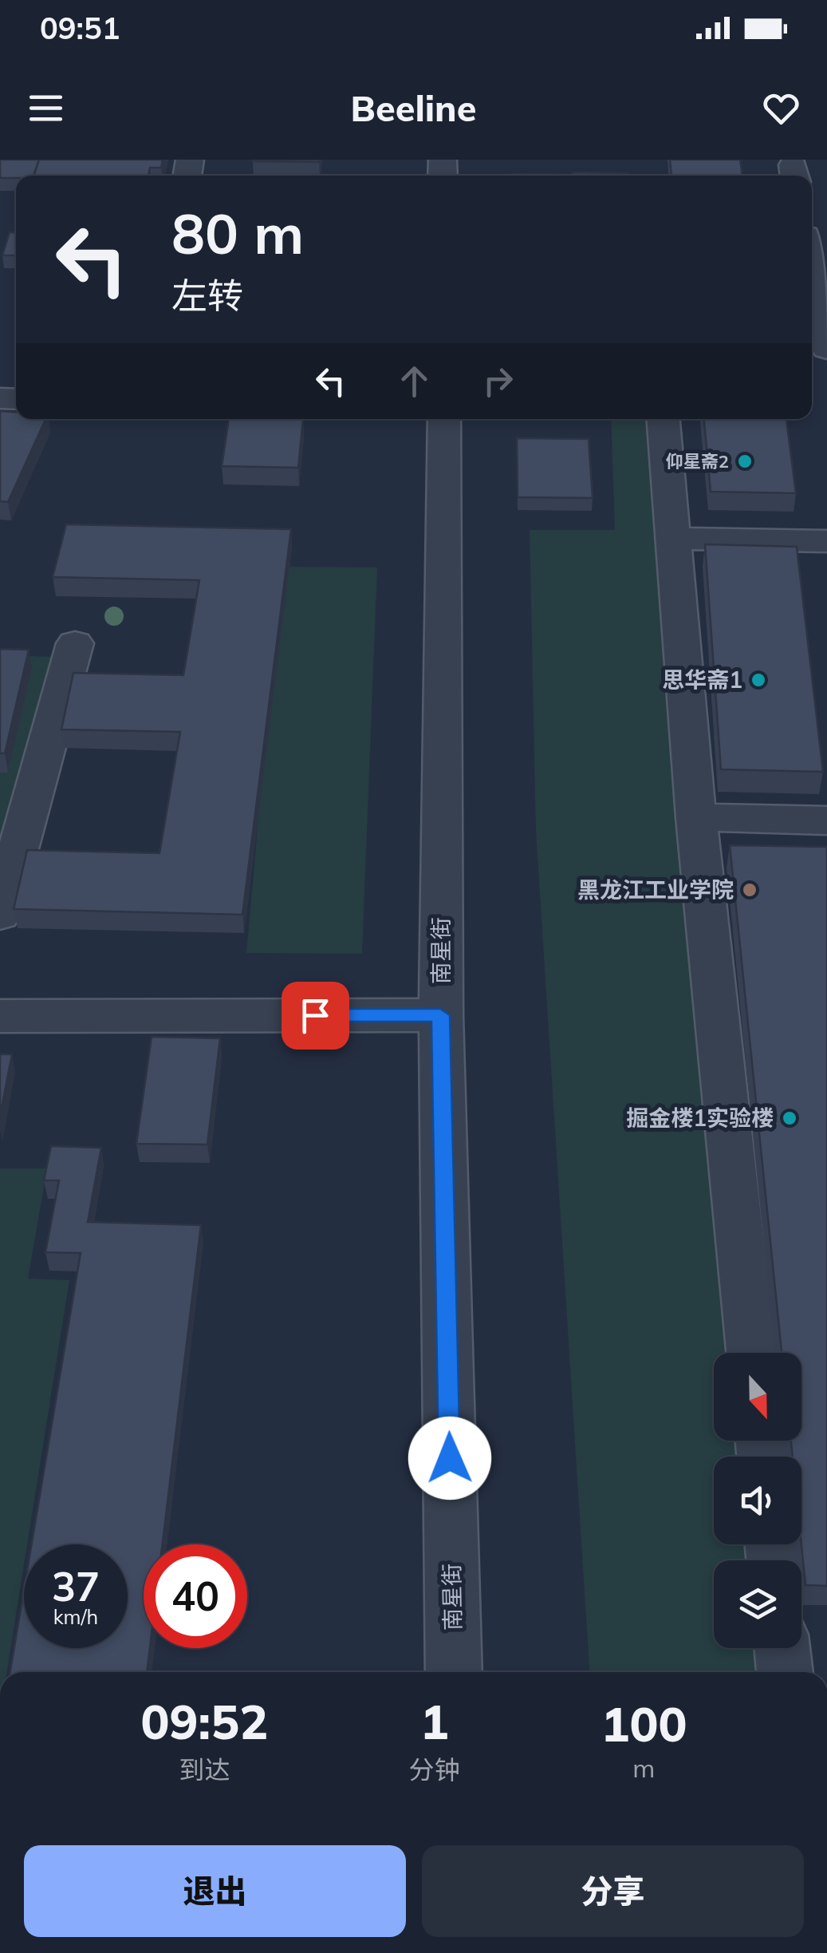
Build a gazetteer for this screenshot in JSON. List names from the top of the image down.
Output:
{
  "streets": {
    "street": ["南星街"]
  },
  "places": [
    "仰星斋2",
    "思华斋1",
    "黑龙江工业学院",
    "掘金楼1实验楼"
  ],
  "north": "bottom",
  "page": {
    "status": "09:51",
    "header": "Beeline",
    "turn": ["80 m", "左转"],
    "speed": "37 km/h",
    "limit": "40",
    "eta": [
      "09:52",
      "到达",
      "1",
      "分钟",
      "100",
      "m"
    ],
    "buttons": ["退出", "分享"]
  }
}
